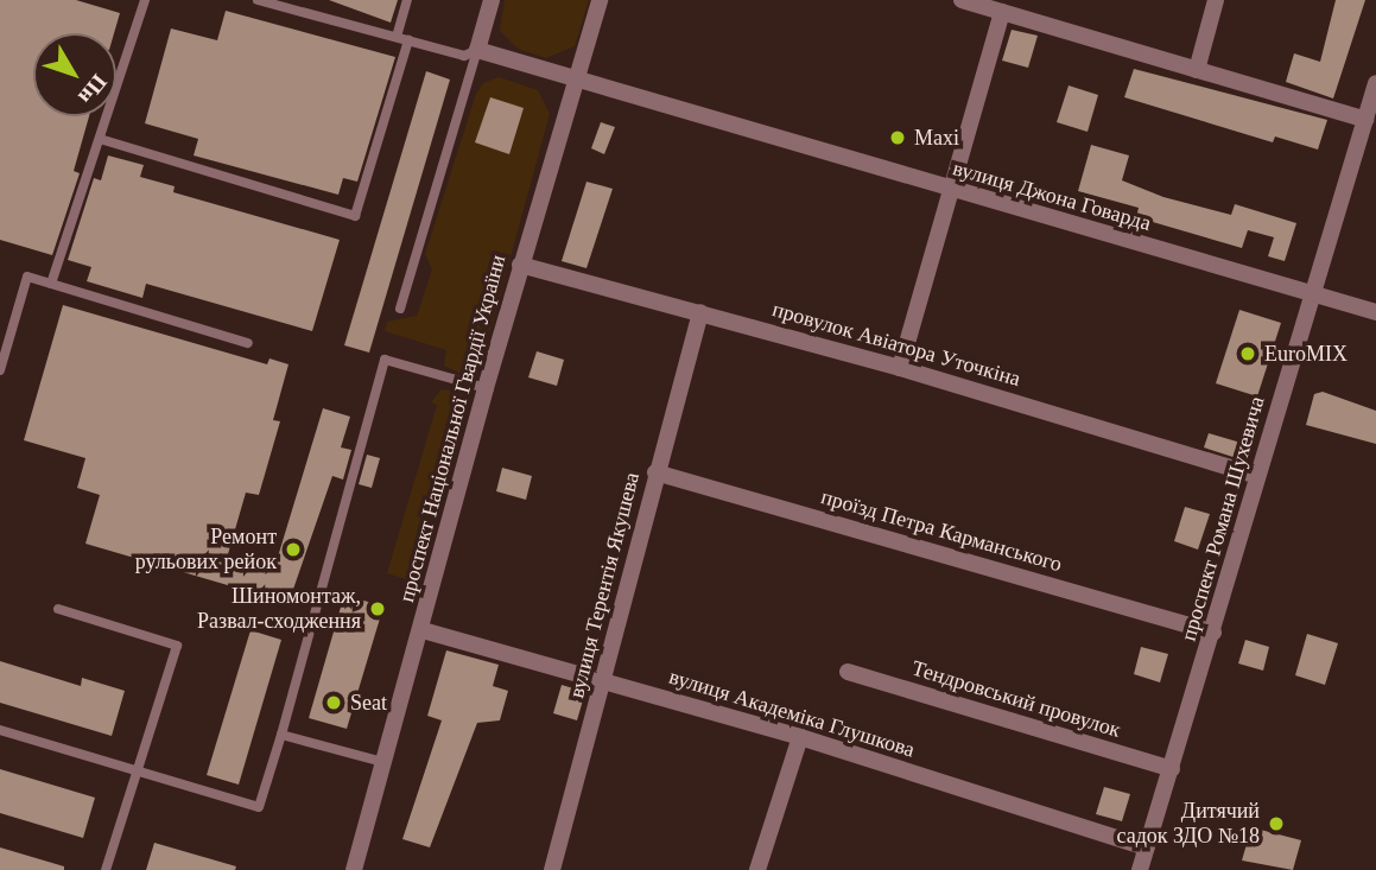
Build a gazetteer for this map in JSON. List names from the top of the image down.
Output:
{
  "streets": {
    "street": [
      "вулиця Джона Говарда",
      "провулок Авіатора Уточкіна",
      "проспект Національної Гвардії України",
      "проспект Романа Шухевича",
      "проїзд Петра Карманського",
      "вулиця Терентія Якушева",
      "Тендровський провулок",
      "вулиця Академіка Глушкова"
    ]
  },
  "crossings": [
    ["вулиця Джона Говарда", "проспект Національної Гвардії України"],
    ["вулиця Джона Говарда", "проспект Романа Шухевича"],
    ["провулок Авіатора Уточкіна", "проспект Національної Гвардії України"],
    ["провулок Авіатора Уточкіна", "проспект Романа Шухевича"],
    ["провулок Авіатора Уточкіна", "вулиця Терентія Якушева"],
    ["проспект Національної Гвардії України", "вулиця Академіка Глушкова"],
    ["проспект Романа Шухевича", "проїзд Петра Карманського"],
    ["проспект Романа Шухевича", "Тендровський провулок"],
    ["проспект Романа Шухевича", "вулиця Академіка Глушкова"],
    ["проїзд Петра Карманського", "вулиця Терентія Якушева"],
    ["вулиця Терентія Якушева", "вулиця Академіка Глушкова"]
  ],
  "places": [
    "Maxi",
    "EuroMIX",
    "Ремонт рульових рейок",
    "Шиномонтаж, Развал-сходження",
    "Seat",
    "Дитячий садок ЗДО №18"
  ],
  "north": "bottom right"
}
